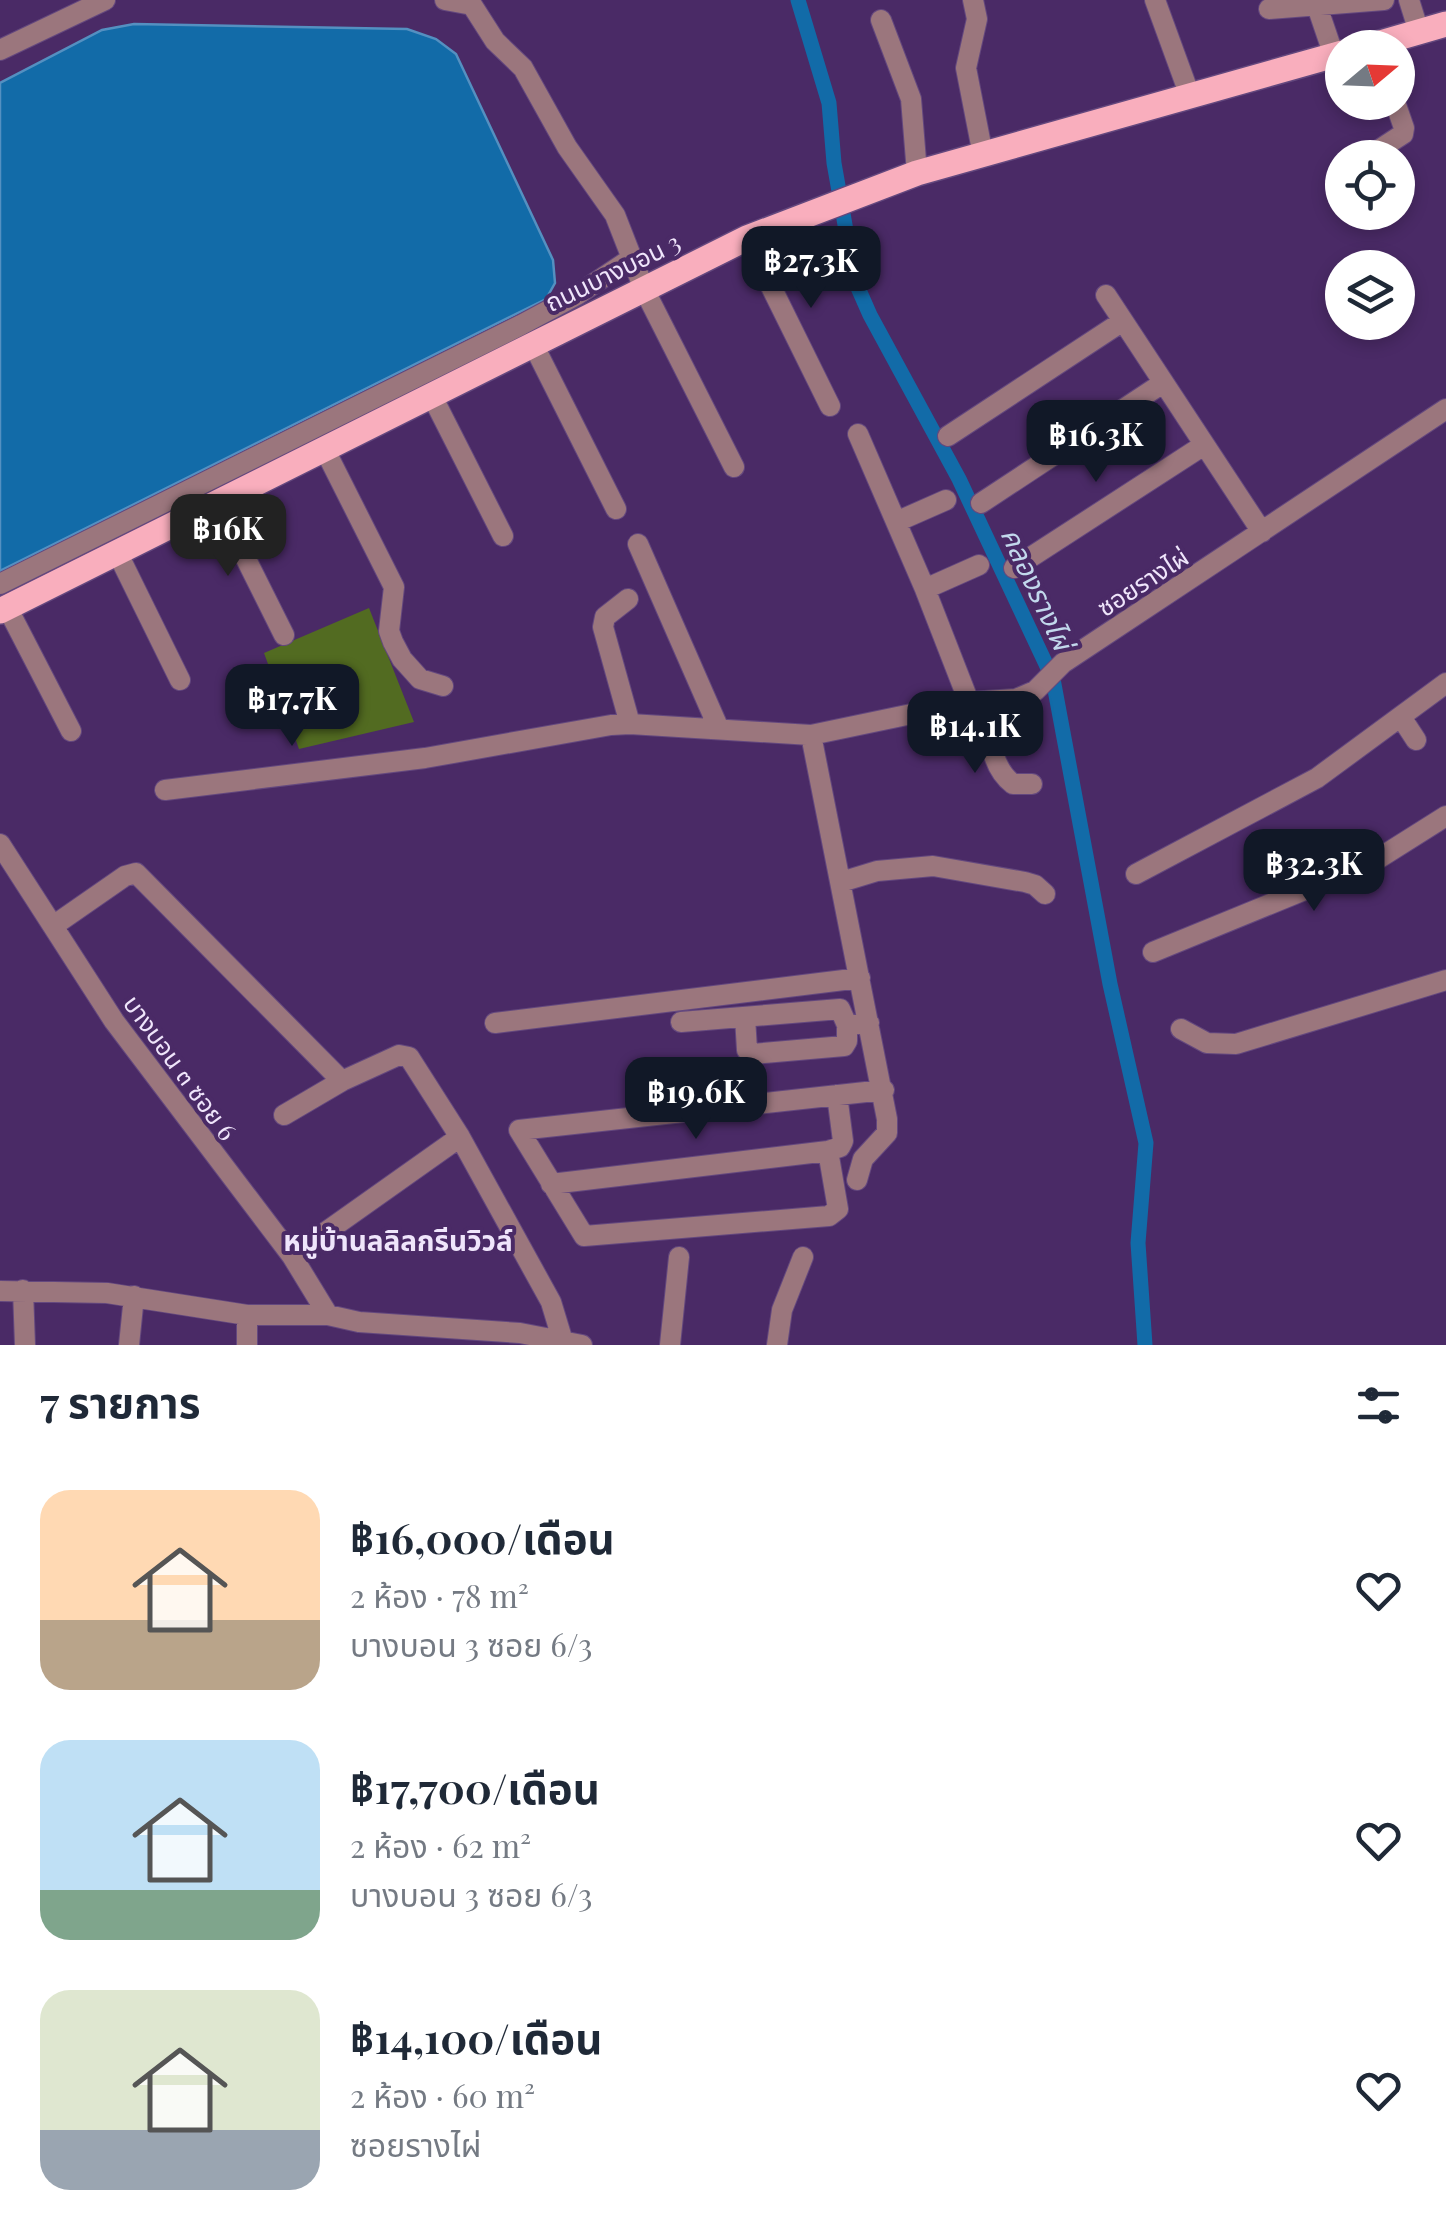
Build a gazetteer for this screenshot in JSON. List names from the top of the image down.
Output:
{
  "streets": {
    "main road": ["ถนนบางบอน 3"],
    "street": ["ซอยรางไผ่", "บางบอน ๓ ซอย 6"]
  },
  "districts": ["หมู่บ้านลลิลกรีนวิวล์"],
  "water": ["คลองรางไผ่"],
  "north": "right",
  "page": {
    "price": [
      "฿27.3K",
      "฿16.3K",
      "฿16K",
      "฿17.7K",
      "฿14.1K",
      "฿32.3K",
      "฿19.6K"
    ],
    "heading": "7 รายการ",
    "list": [
      {
        "name": "฿16,000/เดือน",
        "note": "2 ห้อง · 78 m² · บางบอน 3 ซอย 6/3"
      },
      {
        "name": "฿17,700/เดือน",
        "note": "2 ห้อง · 62 m² · บางบอน 3 ซอย 6/3"
      },
      {
        "name": "฿14,100/เดือน",
        "note": "2 ห้อง · 60 m² · ซอยรางไผ่"
      }
    ]
  }
}
